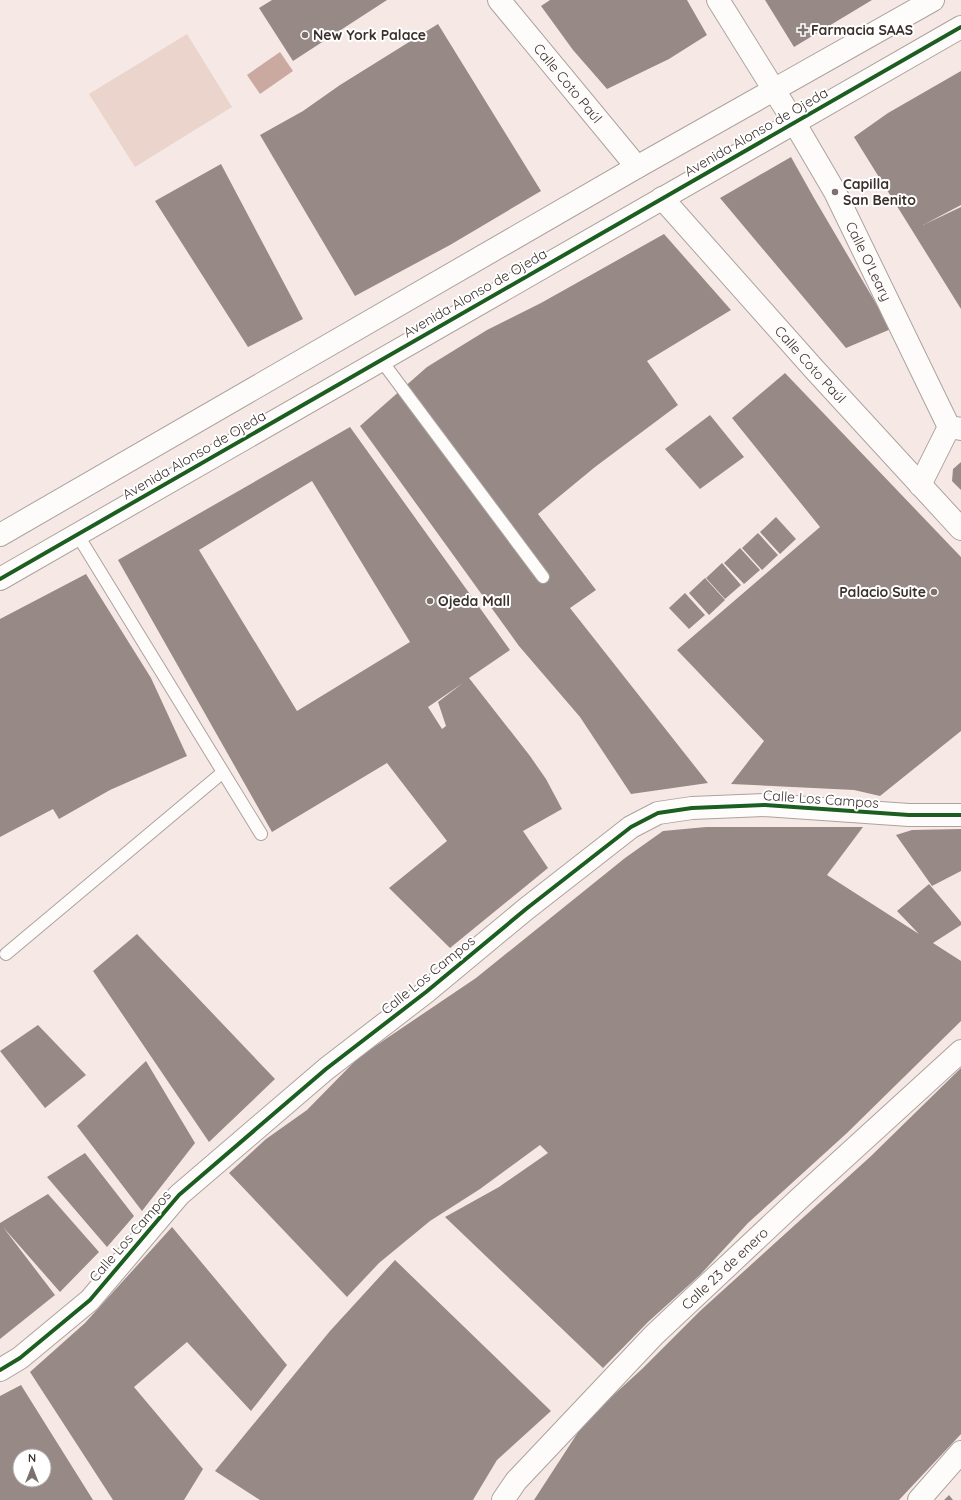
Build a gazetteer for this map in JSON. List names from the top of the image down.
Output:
{
  "streets": {
    "street": [
      "Calle Coto Paúl",
      "Avenida Alonso de Ojeda",
      "Calle O'Leary",
      "Calle Los Campos",
      "Calle 23 de enero"
    ]
  },
  "crossings": [
    ["Calle Coto Paúl", "Avenida Alonso de Ojeda"],
    ["Avenida Alonso de Ojeda", "Calle O'Leary"]
  ],
  "places": {
    "health": ["Farmacia SAAS"],
    "other": [
      "New York Palace",
      "Capilla San Benito",
      "Palacio Suite",
      "Ojeda Mall"
    ]
  },
  "north": "top"
}
